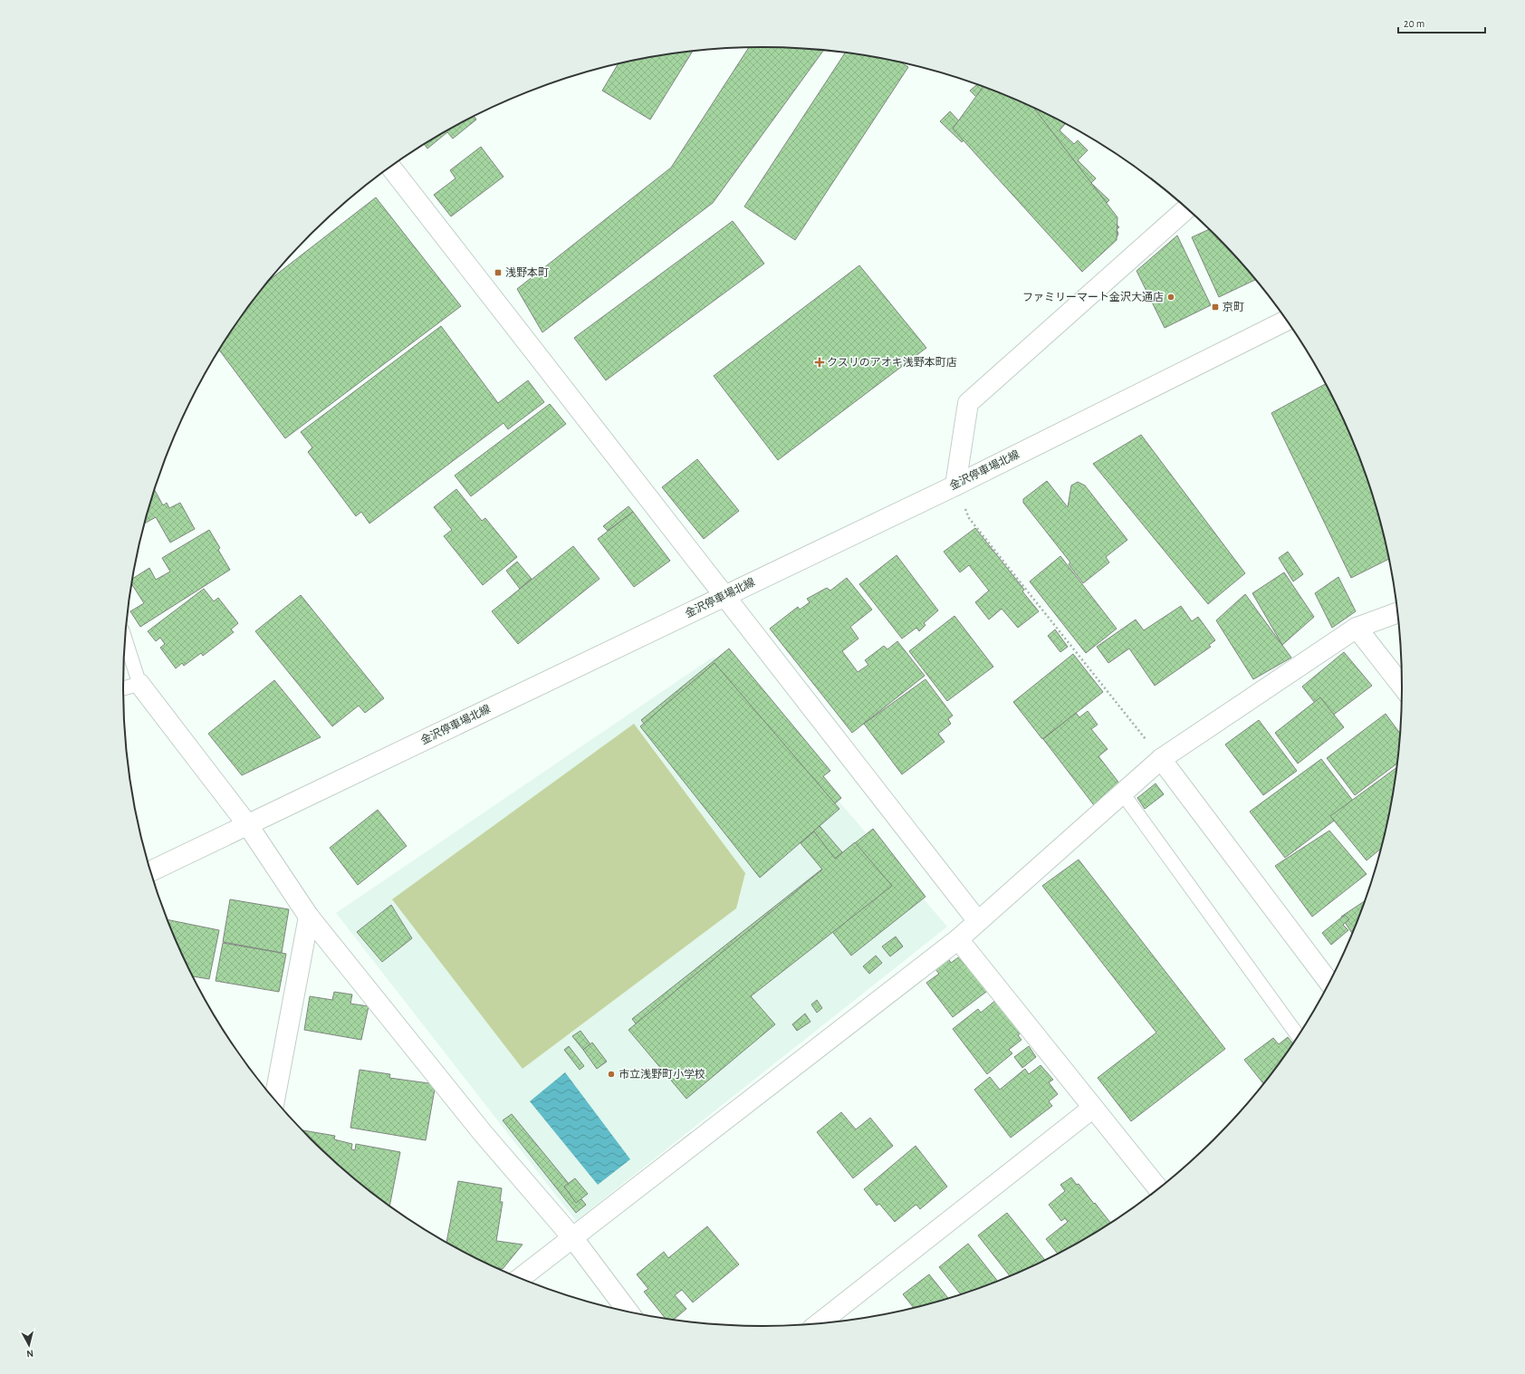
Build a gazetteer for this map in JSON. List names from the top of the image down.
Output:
{
  "streets": {
    "street": ["金沢停車場北線"]
  },
  "places": {
    "transit": ["浅野本町", "京町"],
    "other": ["ファミリーマート金沢大通店", "市立浅野町小学校"],
    "health": ["クスリのアオキ浅野本町店"]
  },
  "scale_bar": "20 m",
  "north": "bottom"
}
